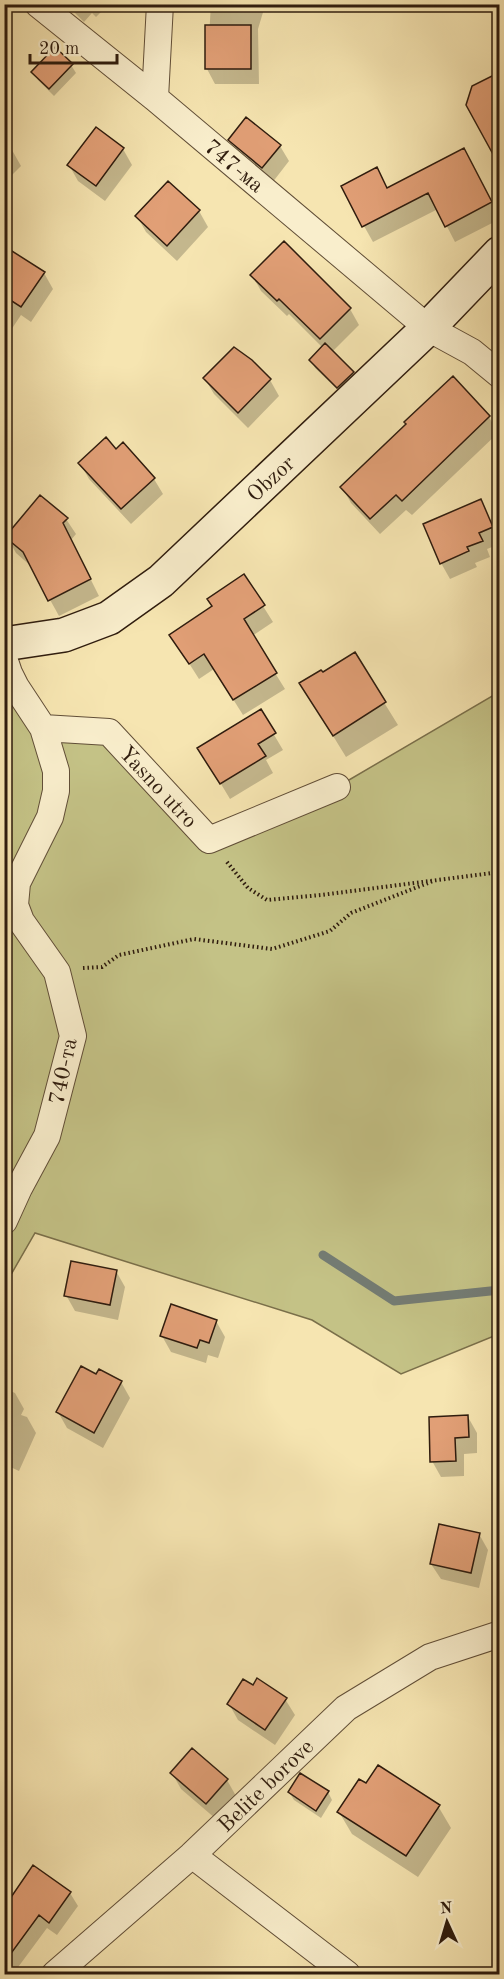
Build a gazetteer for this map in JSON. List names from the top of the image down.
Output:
{
  "streets": {
    "street": [
      "747-ма",
      "Obzor",
      "Yasno utro",
      "740-та",
      "Belite borove"
    ]
  },
  "crossings": [
    ["747-ма", "Obzor"],
    ["Yasno utro", "740-та"]
  ],
  "scale_bar": "20 m",
  "north": "top"
}
